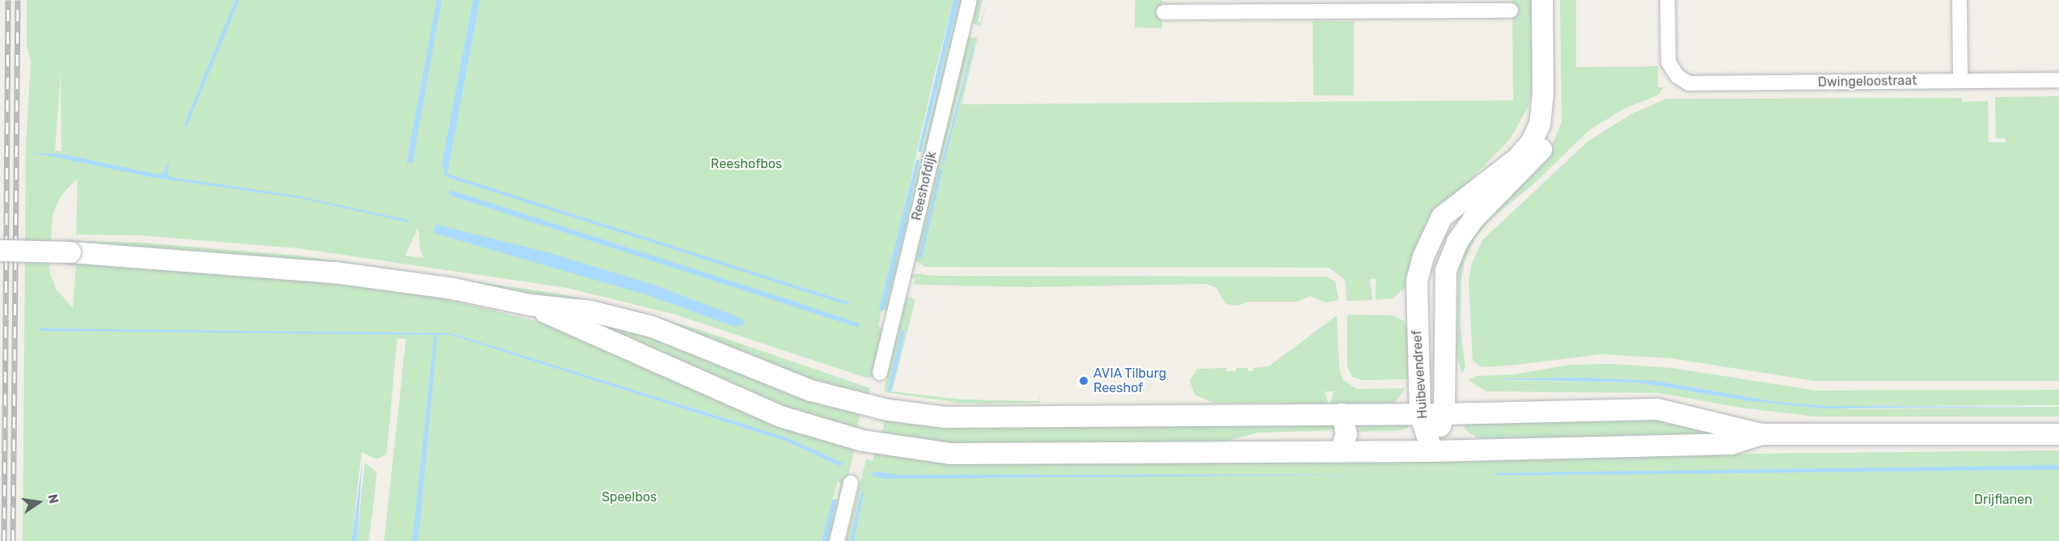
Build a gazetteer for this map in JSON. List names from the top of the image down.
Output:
{
  "streets": {
    "main road": ["Huibevendreef"],
    "street": ["Dwingeloostraat", "Reeshofdijk"]
  },
  "parks": ["Reeshofbos", "Speelbos", "Drijflanen"],
  "places": ["AVIA Tilburg Reeshof"],
  "north": "right"
}
